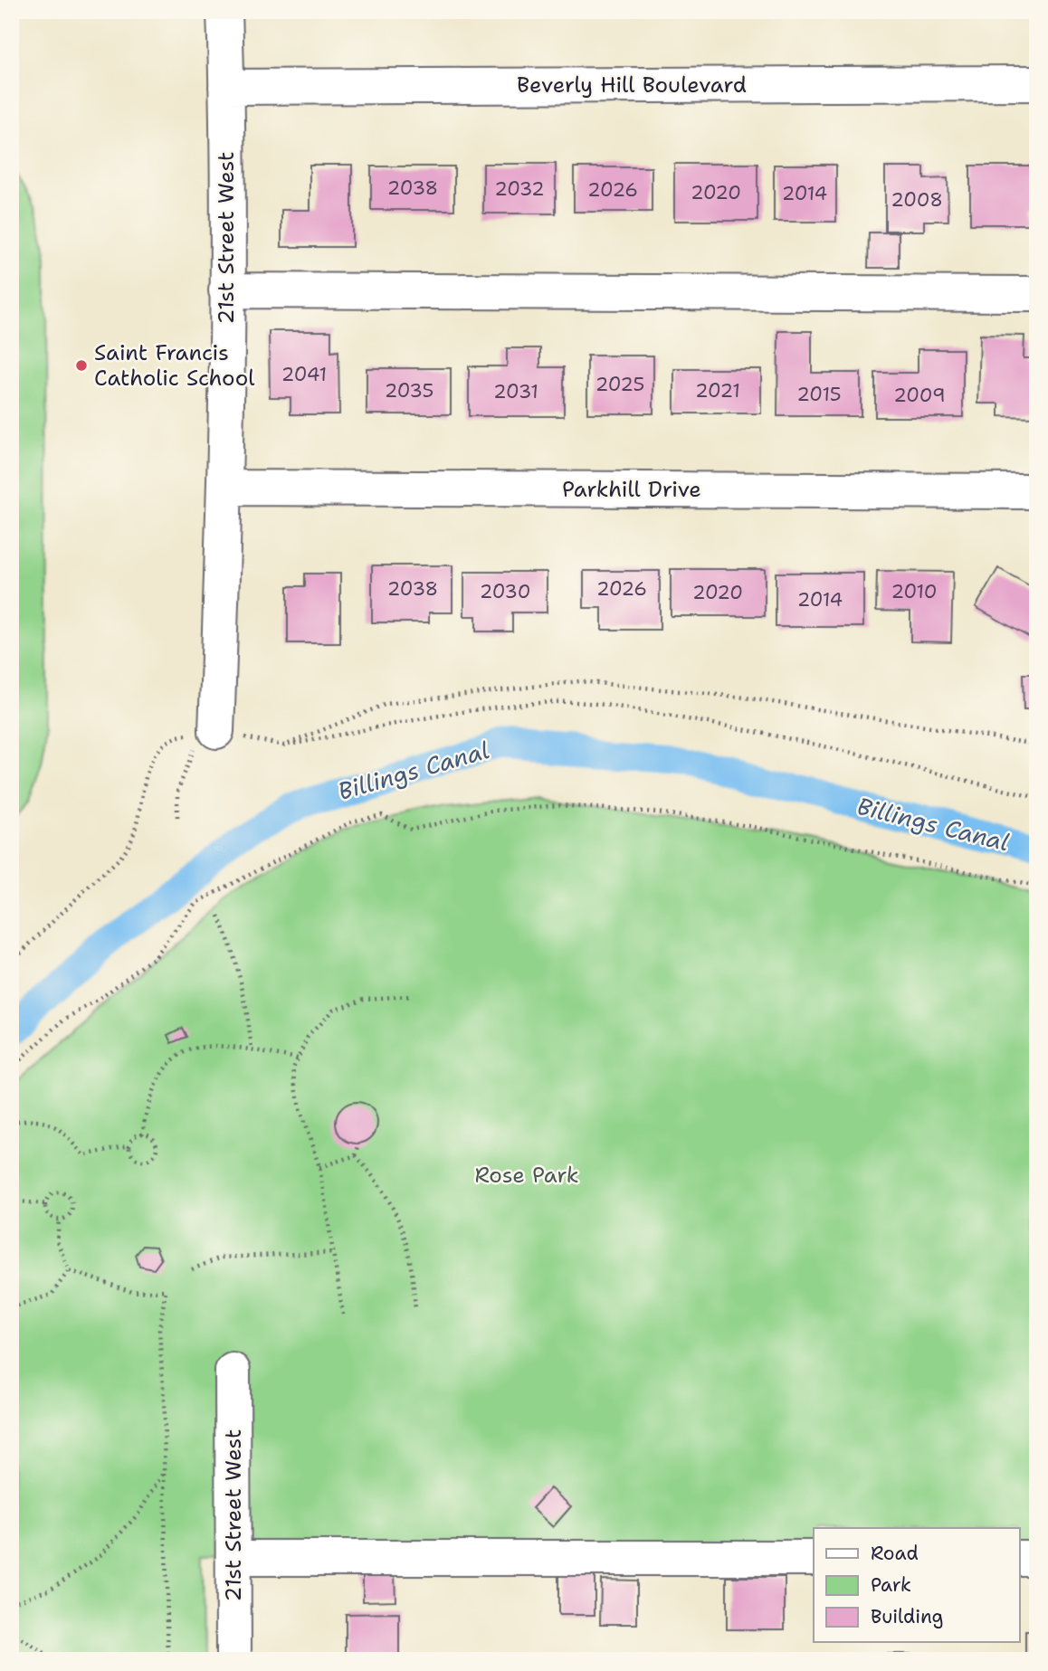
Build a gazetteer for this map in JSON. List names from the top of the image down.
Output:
{
  "streets": {
    "street": ["Beverly Hill Boulevard", "21st Street West", "Parkhill Drive"]
  },
  "crossings": [
    ["Beverly Hill Boulevard", "21st Street West"],
    ["21st Street West", "Parkhill Drive"]
  ],
  "water": ["Billings Canal"],
  "parks": ["Rose Park"],
  "places": ["Saint Francis Catholic School"],
  "house_numbers": [
    "2038",
    "2032",
    "2026",
    "2020",
    "2014",
    "2008",
    "2041",
    "2025",
    "2035",
    "2021",
    "2031",
    "2015",
    "2009",
    "2038",
    "2026",
    "2030",
    "2010",
    "2020",
    "2014"
  ],
  "legend": ["Road", "Park", "Building"]
}
